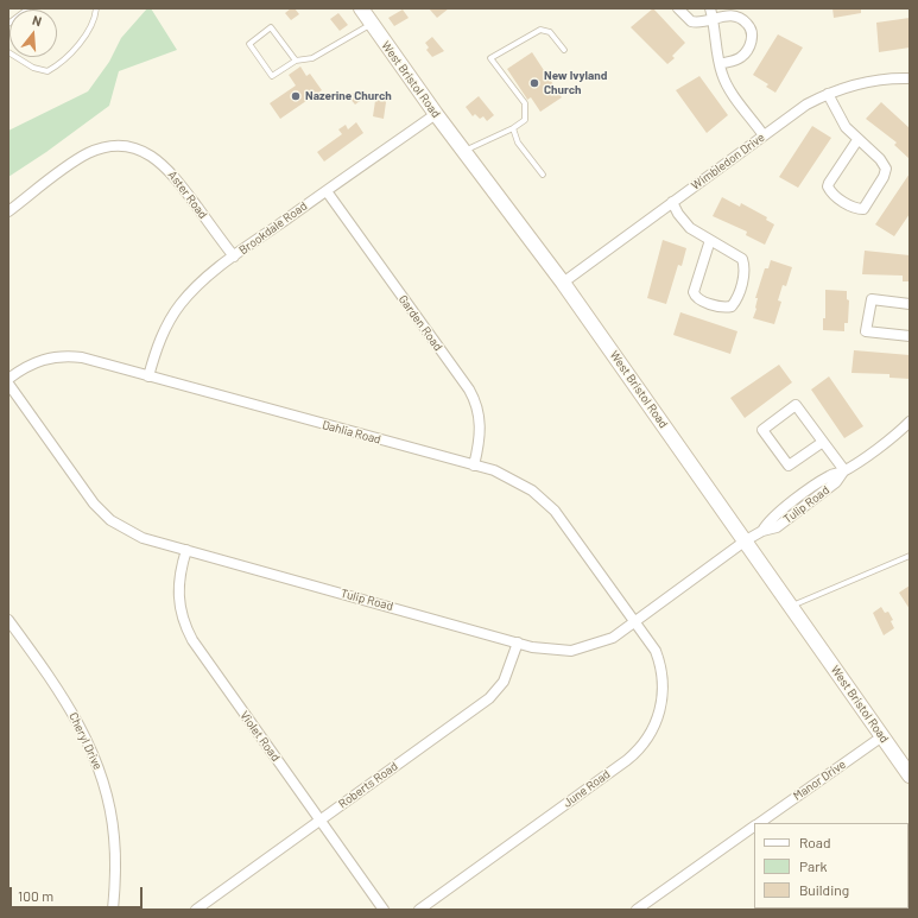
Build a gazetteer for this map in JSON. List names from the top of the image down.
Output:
{
  "streets": {
    "main road": ["West Bristol Road"],
    "street": [
      "Wimbledon Drive",
      "Aster Road",
      "Brookdale Road",
      "Garden Road",
      "Dahlia Road",
      "Tulip Road",
      "Violet Road",
      "Cheryl Drive",
      "Manor Drive",
      "Roberts Road",
      "June Road"
    ]
  },
  "crossings": [
    ["West Bristol Road", "Wimbledon Drive"],
    ["West Bristol Road", "Brookdale Road"],
    ["West Bristol Road", "Tulip Road"],
    ["West Bristol Road", "Manor Drive"],
    ["Aster Road", "Brookdale Road"],
    ["Brookdale Road", "Garden Road"],
    ["Brookdale Road", "Dahlia Road"],
    ["Garden Road", "Dahlia Road"],
    ["Dahlia Road", "Tulip Road"],
    ["Dahlia Road", "June Road"],
    ["Tulip Road", "Violet Road"],
    ["Tulip Road", "Roberts Road"],
    ["Tulip Road", "June Road"],
    ["Violet Road", "Roberts Road"]
  ],
  "places": ["New Ivyland Church", "Nazerine Church"],
  "legend": ["Road", "Park", "Building"],
  "scale_bar": "100 m",
  "north": "top"
}
